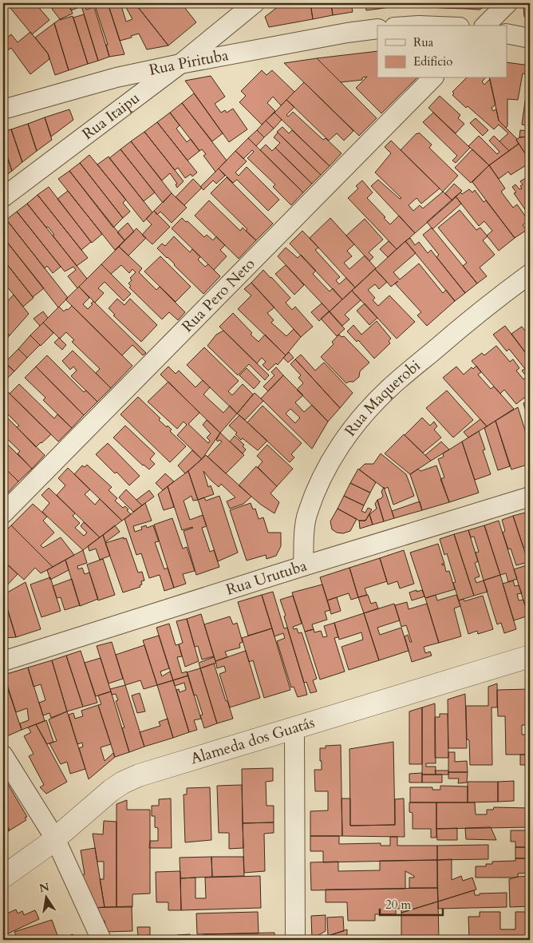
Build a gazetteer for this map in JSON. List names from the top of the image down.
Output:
{
  "streets": {
    "street": [
      "Rua Pirituba",
      "Rua Itaipu",
      "Rua Pero Neto",
      "Rua Maquerobi",
      "Rua Urutuba",
      "Alameda dos Guatás"
    ]
  },
  "crossings": [
    ["Rua Pirituba", "Rua Itaipu"],
    ["Rua Maquerobi", "Rua Urutuba"]
  ],
  "legend": ["Rua", "Edifício"],
  "scale_bar": "20 m",
  "north": "top"
}
